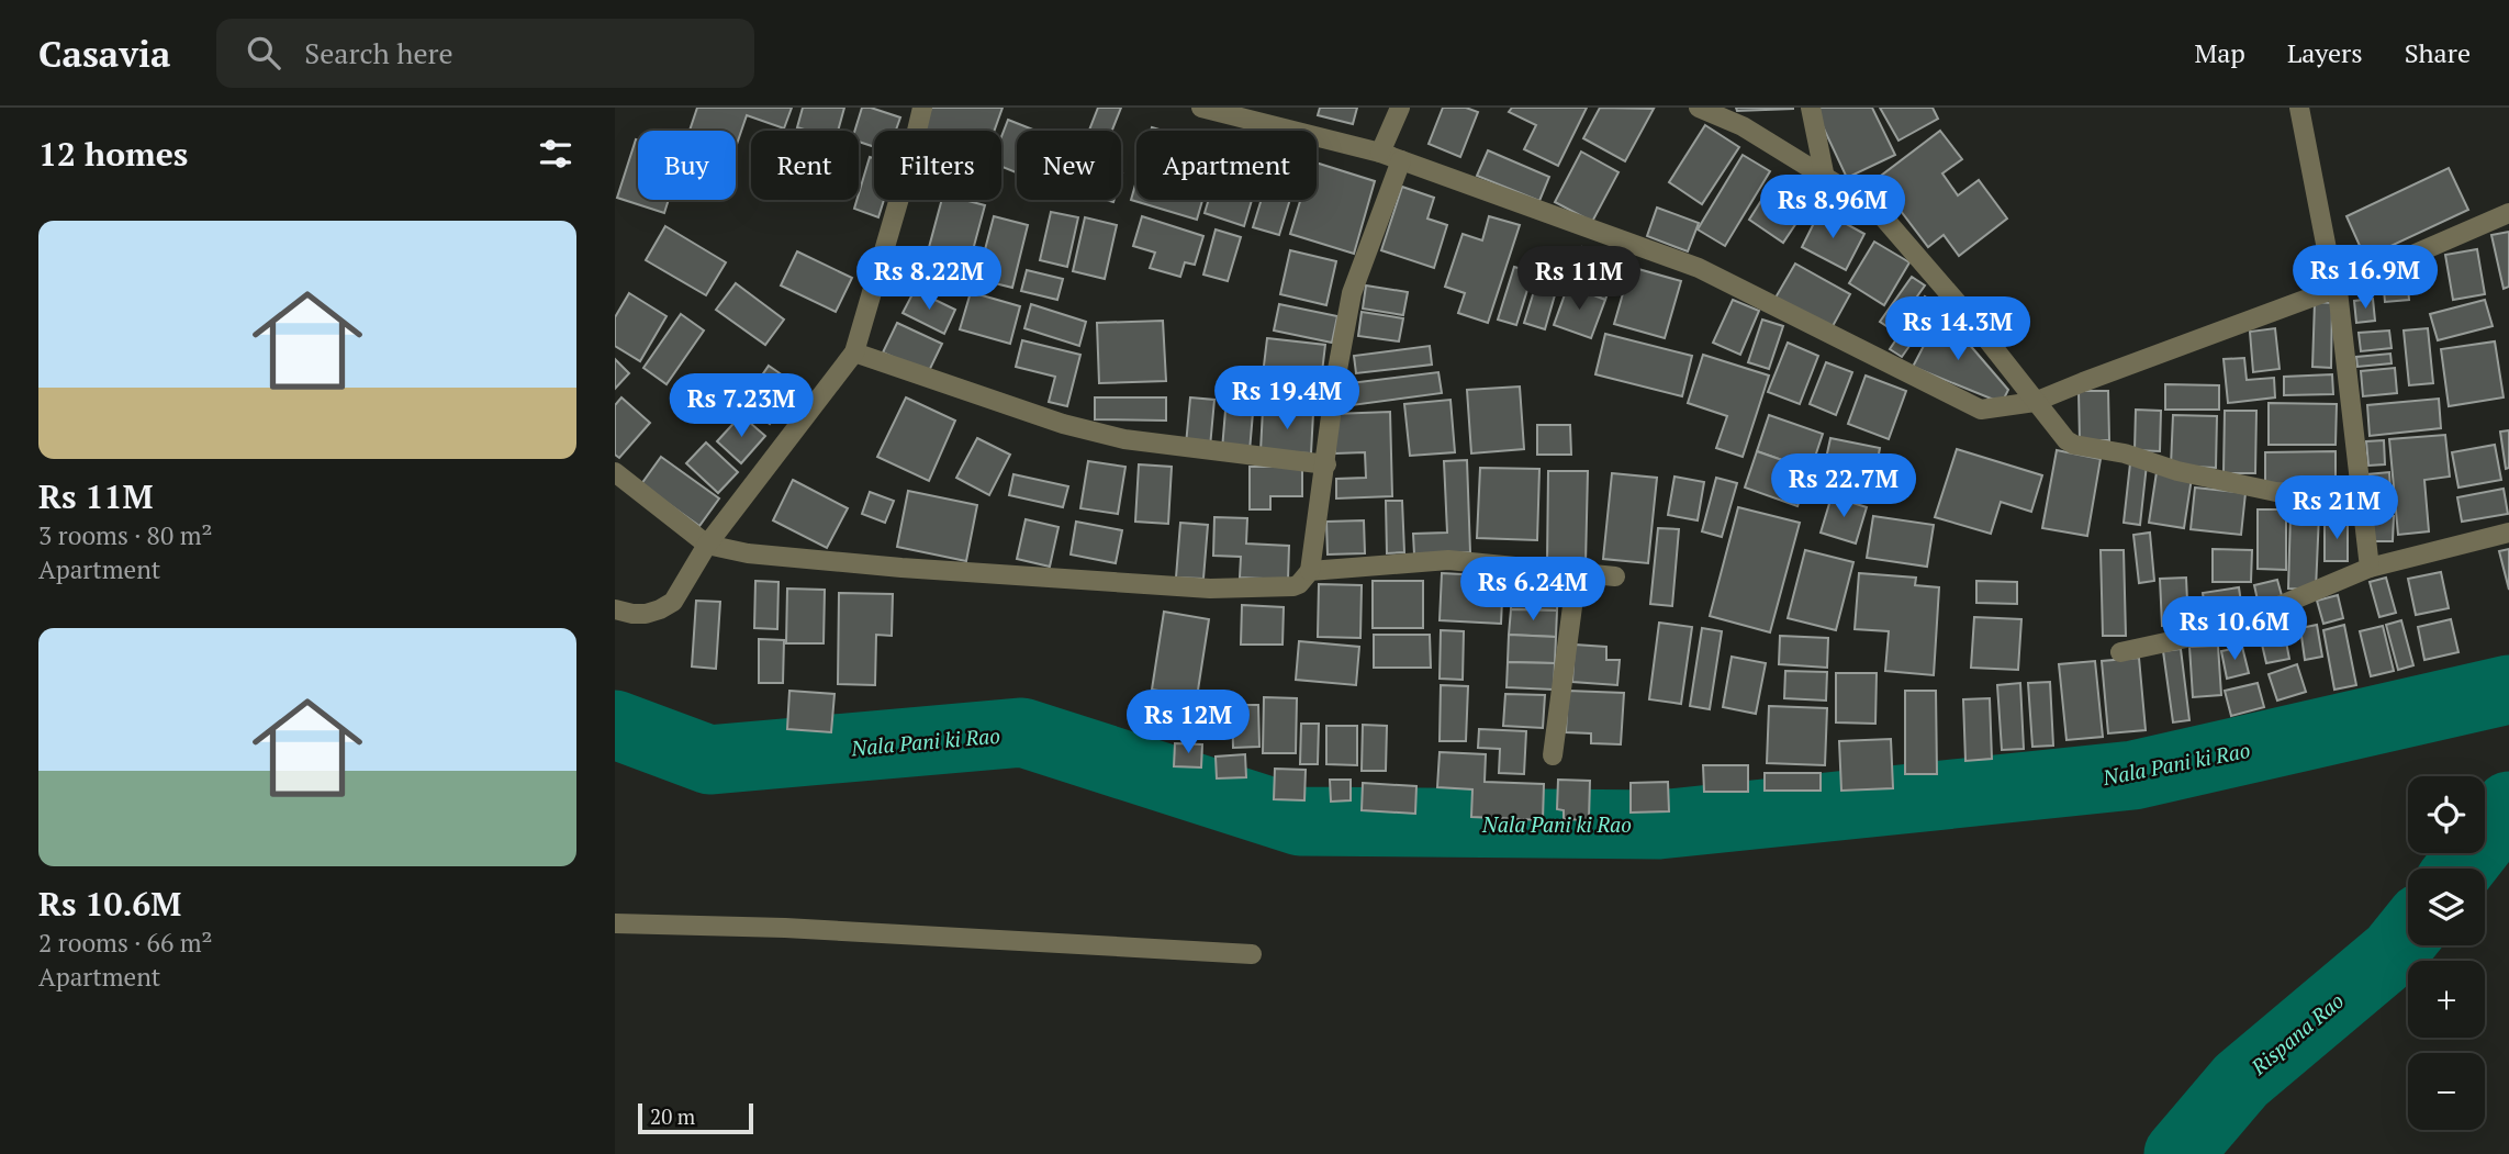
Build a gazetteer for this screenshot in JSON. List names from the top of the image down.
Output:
{
  "water": ["Nala Pani ki Rao", "Rispana Rao"],
  "scale_bar": "20 m",
  "page": {
    "header": "Casavia",
    "search": "Search here",
    "nav": ["Map", "Layers", "Share"],
    "heading": "12 homes",
    "chip": [
      "Buy",
      "Rent",
      "Filters",
      "New",
      "Apartment"
    ],
    "price": [
      "Rs 8.96M",
      "Rs 16.9M",
      "Rs 8.22M",
      "Rs 11M",
      "Rs 14.3M",
      "Rs 19.4M",
      "Rs 7.23M",
      "Rs 22.7M",
      "Rs 21M",
      "Rs 6.24M",
      "Rs 10.6M",
      "Rs 12M"
    ],
    "list": [
      {
        "name": "Rs 11M",
        "note": "3 rooms · 80 m² · Apartment"
      },
      {
        "name": "Rs 10.6M",
        "note": "2 rooms · 66 m² · Apartment"
      }
    ],
    "map_buttons": ["+", "−"],
    "scale": "20 m"
  }
}
